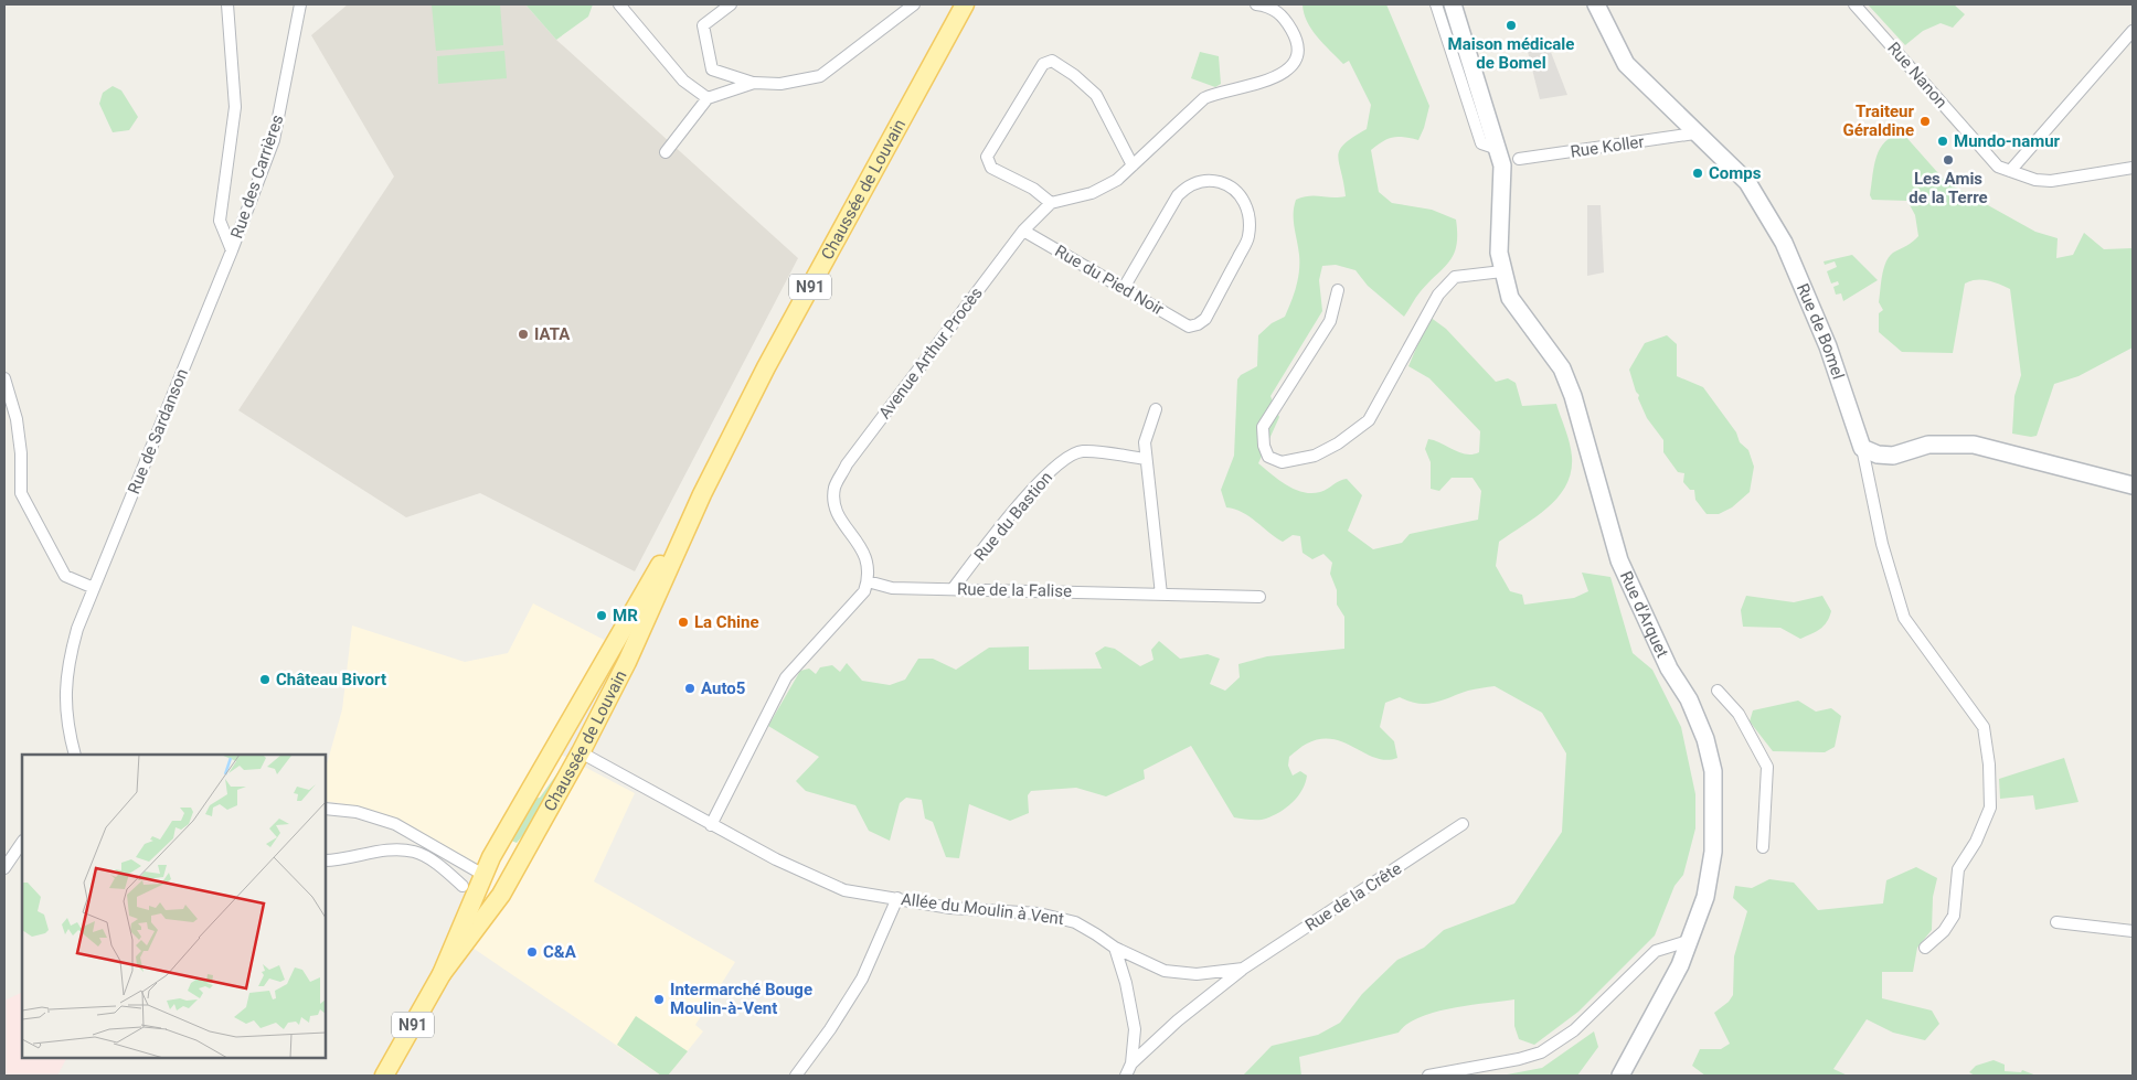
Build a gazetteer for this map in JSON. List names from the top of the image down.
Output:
{
  "streets": {
    "main road": ["Chaussée de Louvain", "N91"],
    "street": [
      "Rue Nanon",
      "Rue Koller",
      "Rue des Carrières",
      "Rue du Pied Noir",
      "Rue de Bomel",
      "Avenue Arthur Procès",
      "Rue de Sardanson",
      "Rue du Bastion",
      "Rue de la Falise",
      "Rue d'Arquet",
      "Rue de la Crête",
      "Allée du Moulin à Vent"
    ]
  },
  "crossings": [
    ["Rue Koller", "Rue de Bomel"],
    ["Rue des Carrières", "Rue de Sardanson"],
    ["Chaussée de Louvain", "Allée du Moulin à Vent"],
    ["Rue du Pied Noir", "Avenue Arthur Procès"],
    ["Avenue Arthur Procès", "Rue de la Falise"],
    ["Rue du Bastion", "Rue de la Falise"],
    ["Rue de la Crête", "Allée du Moulin à Vent"]
  ],
  "places": [
    "Maison médicale de Bomel",
    "Traiteur Géraldine",
    "Mundo-namur",
    "Les Amis de la Terre",
    "Comps",
    "IATA",
    "MR",
    "La Chine",
    "Château Bivort",
    "Auto5",
    "C&A",
    "Intermarché Bouge Moulin-à-Vent"
  ]
}
